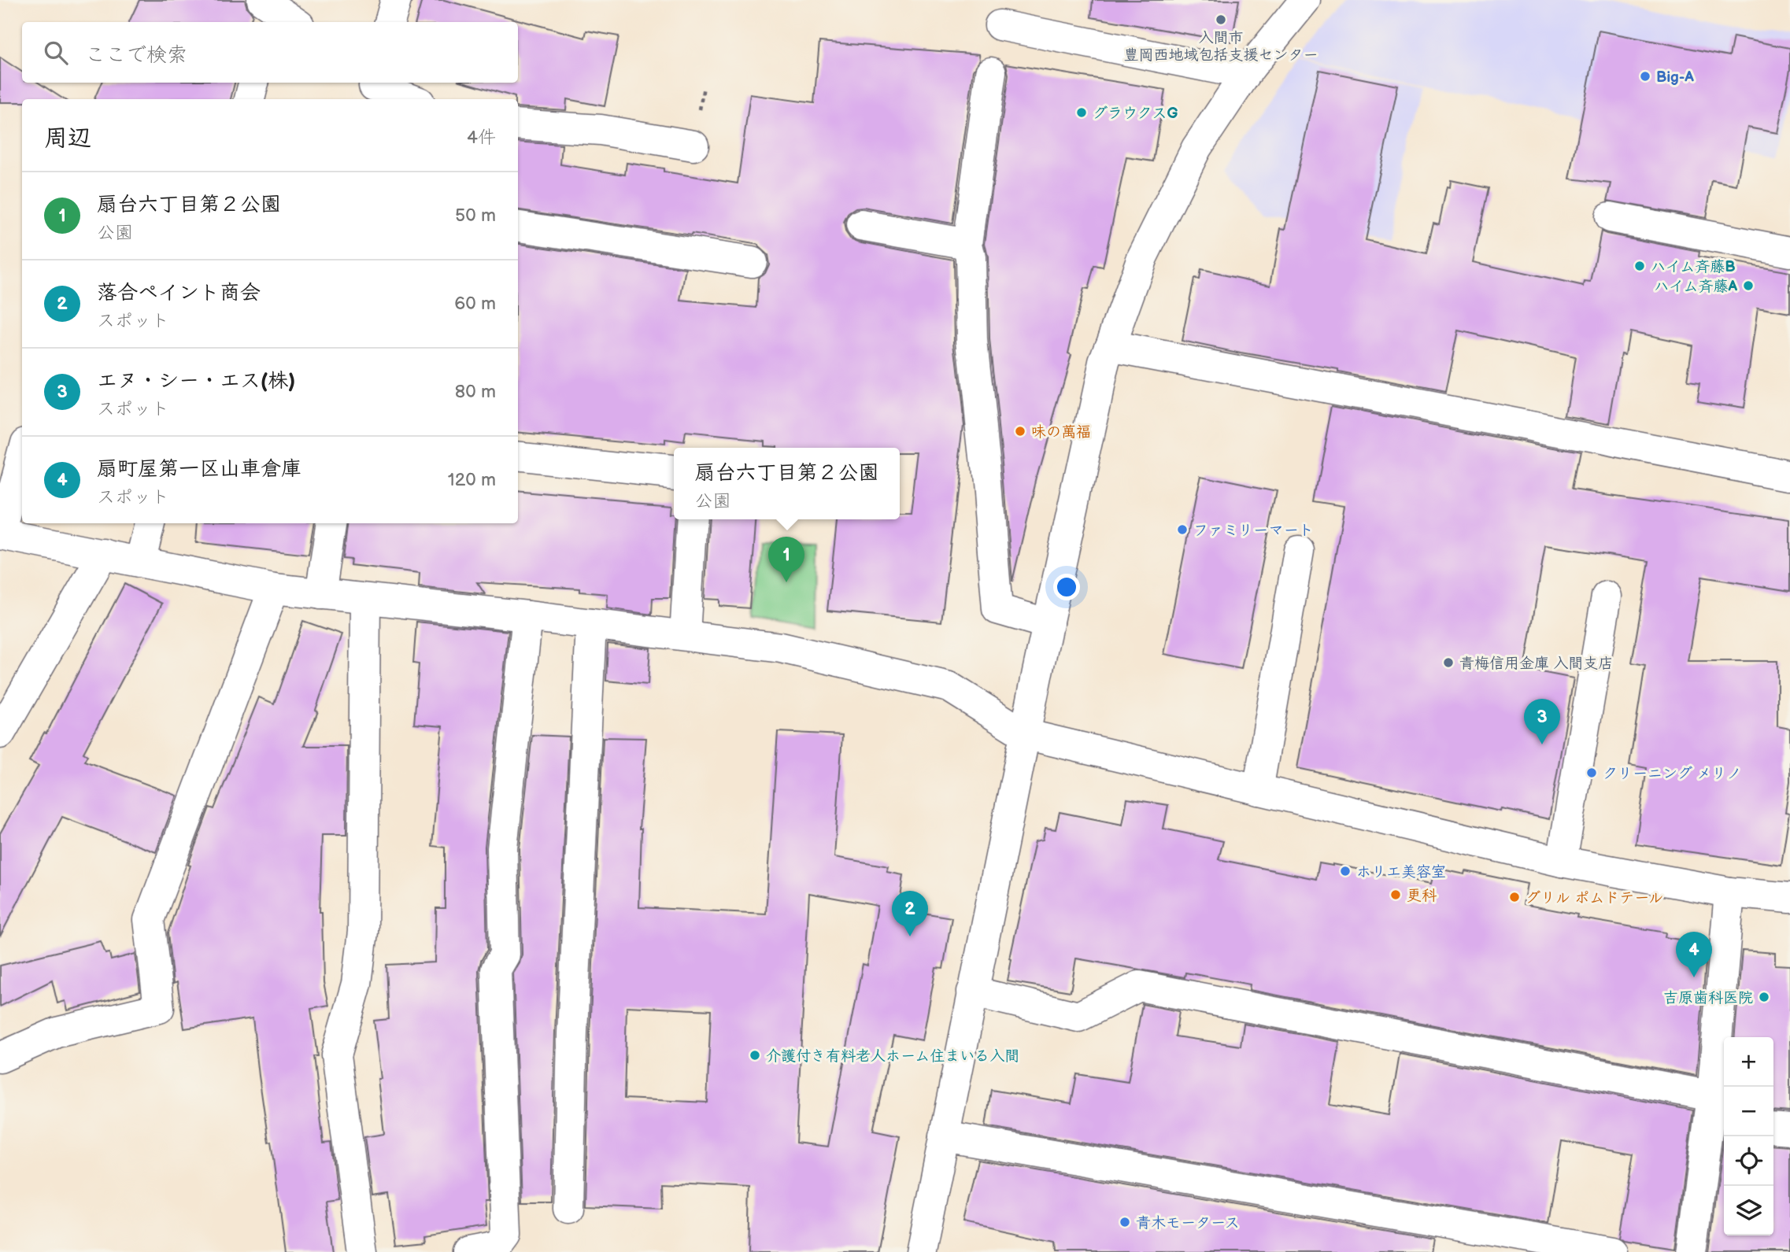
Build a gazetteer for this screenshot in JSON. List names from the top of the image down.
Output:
{
  "places": [
    "入間市 豊岡西地域包括支援センター",
    "Big-A",
    "グラウクスG",
    "ハイム斉藤B",
    "ハイム斉藤A",
    "味の萬福",
    "ファミリーマート",
    "青梅信用金庫 入間支店",
    "クリーニング メリノ",
    "ホリエ美容室",
    "更科",
    "グリル ポムドテール",
    "吉原歯科医院",
    "介護付き有料老人ホーム住まいる入間",
    "青木モータース"
  ],
  "page": {
    "search": "ここで検索",
    "heading": ["周辺", "4件"],
    "list": [
      {
        "mark": "1",
        "name": "扇台六丁目第２公園",
        "note": "公園",
        "value": "50 m"
      },
      {
        "mark": "2",
        "name": "落合ペイント商会",
        "note": "スポット",
        "value": "60 m"
      },
      {
        "mark": "3",
        "name": "エヌ・シー・エス(株)",
        "note": "スポット",
        "value": "80 m"
      },
      {
        "mark": "4",
        "name": "扇町屋第一区山車倉庫",
        "note": "スポット",
        "value": "120 m"
      }
    ],
    "popup": ["扇台六丁目第２公園", "公園"],
    "pins": [
      "1",
      "3",
      "2",
      "4"
    ],
    "map_buttons": ["+", "−"]
  }
}
